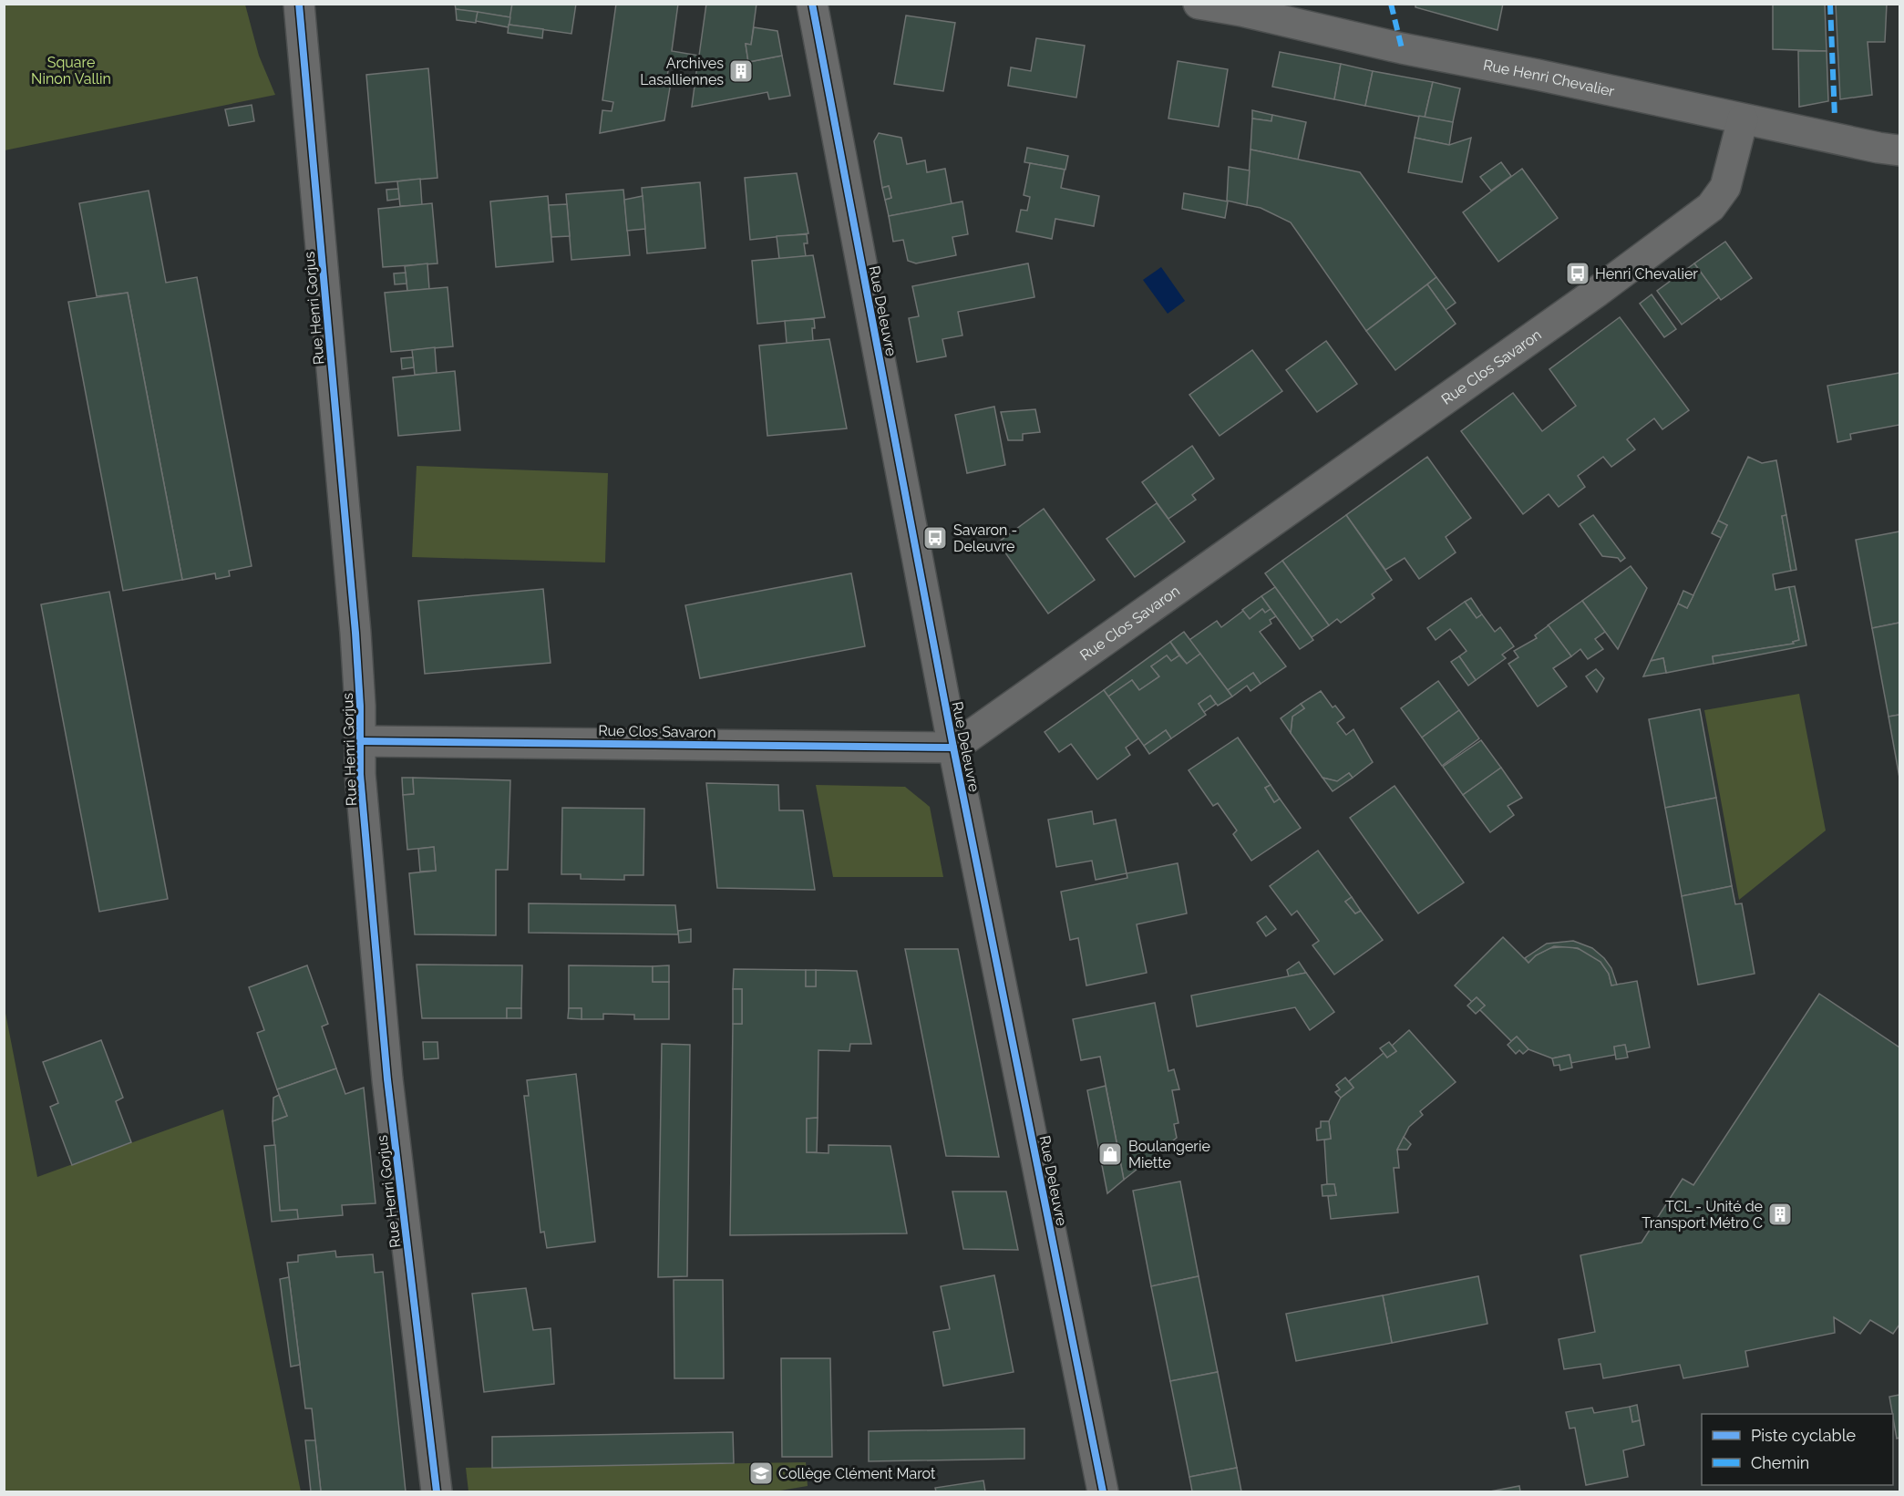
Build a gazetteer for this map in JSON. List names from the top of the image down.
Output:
{
  "streets": {
    "street": [
      "Rue Henri Chevalier",
      "Rue Henri Gorjus",
      "Rue Deleuvre",
      "Rue Clos Savaron"
    ]
  },
  "crossings": [
    ["Rue Henri Chevalier", "Rue Clos Savaron"],
    ["Rue Henri Gorjus", "Rue Clos Savaron"],
    ["Rue Deleuvre", "Rue Clos Savaron"]
  ],
  "parks": ["Square Ninon Vallin"],
  "places": {
    "building": ["Archives Lasalliennes", "TCL - Unité de Transport Métro C"],
    "bus stop": ["Henri Chevalier", "Savaron - Deleuvre"],
    "shop": ["Boulangerie Miette"],
    "school or university": ["Collège Clément Marot"]
  },
  "legend": ["Piste cyclable", "Chemin"]
}
